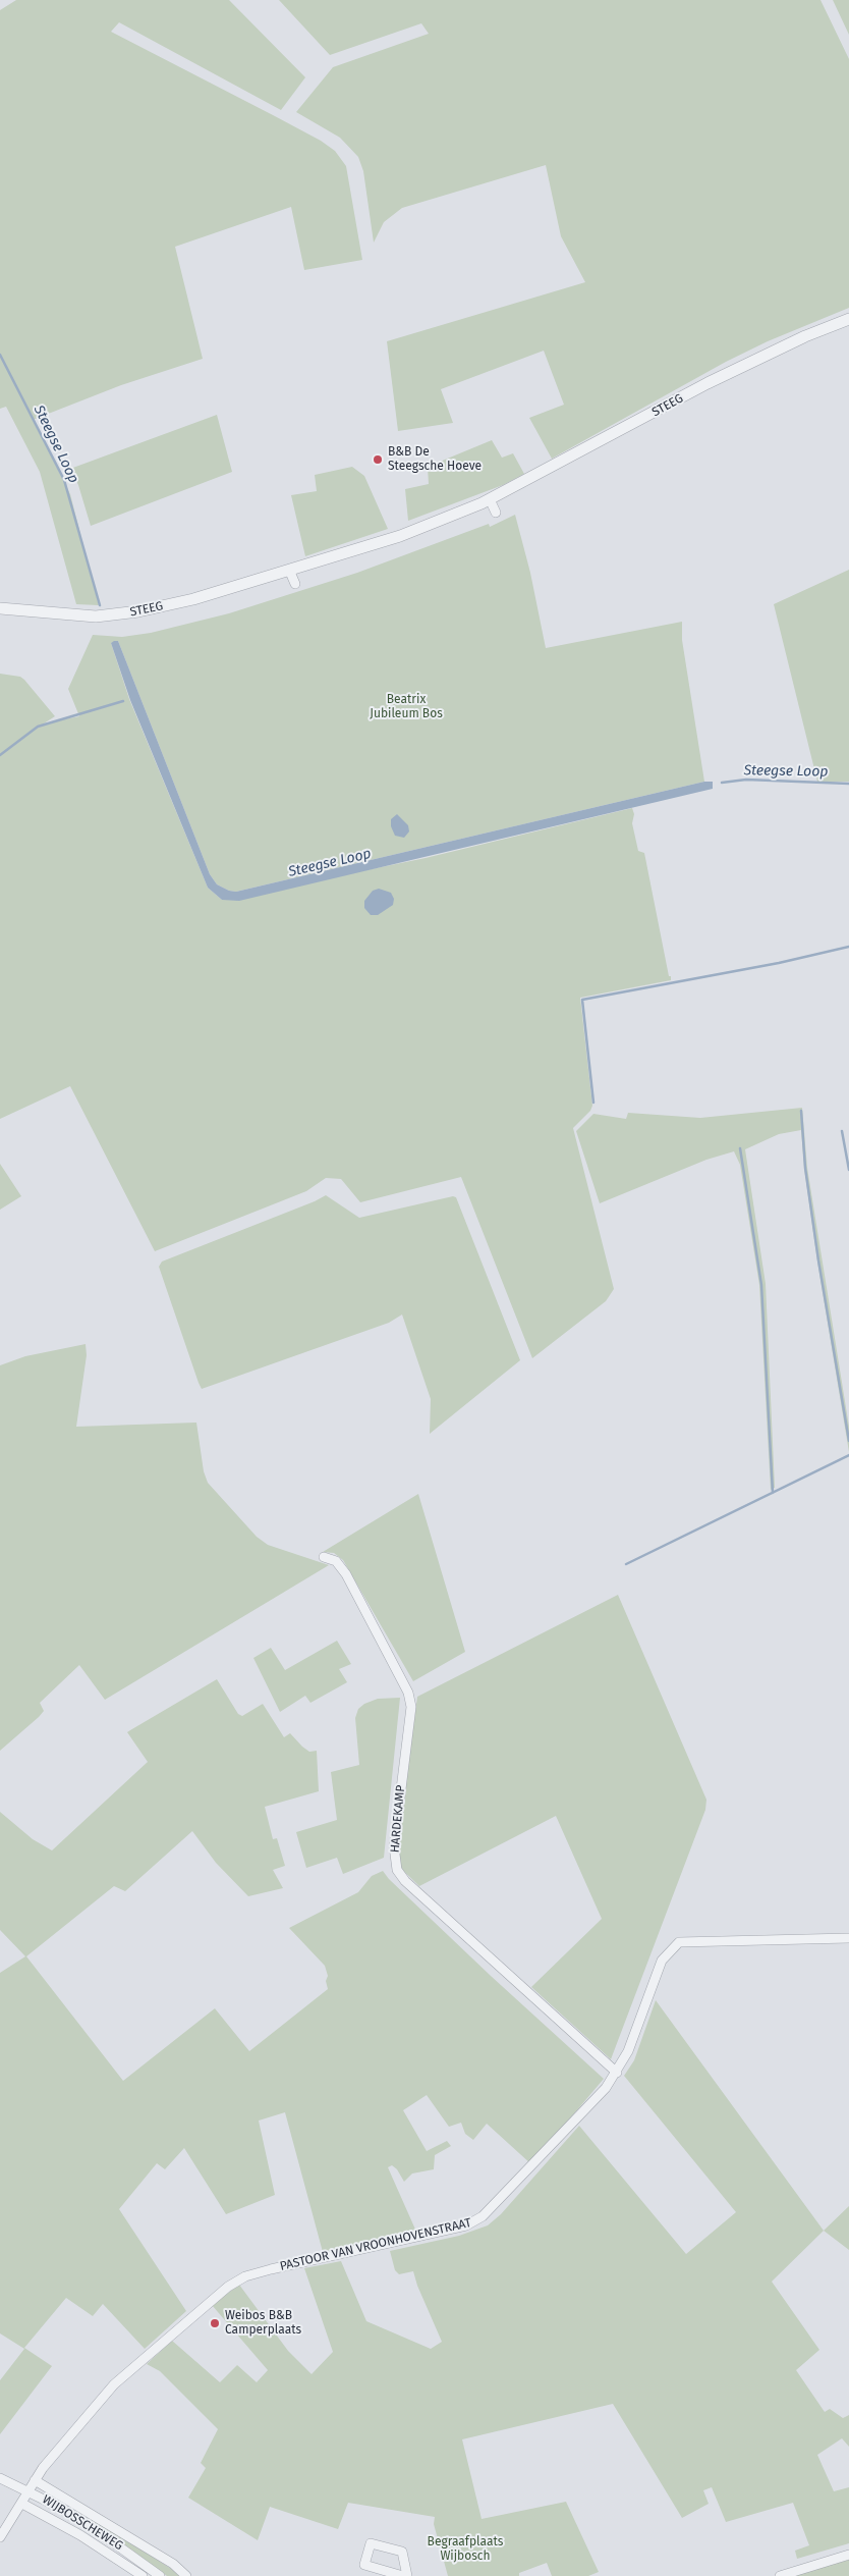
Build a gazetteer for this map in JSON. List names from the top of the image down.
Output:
{
  "streets": {
    "street": [
      "STEEG",
      "HARDEKAMP",
      "PASTOOR VAN VROONHOVENSTRAAT",
      "WIJBOSSCHEWEG"
    ]
  },
  "crossings": [
    ["HARDEKAMP", "PASTOOR VAN VROONHOVENSTRAAT"],
    ["PASTOOR VAN VROONHOVENSTRAAT", "WIJBOSSCHEWEG"]
  ],
  "water": ["Steegse Loop"],
  "parks": ["Beatrix Jubileum Bos", "Begraafplaats Wijbosch"],
  "places": ["B&B De Steegsche Hoeve", "Weibos B&B Camperplaats"]
}
